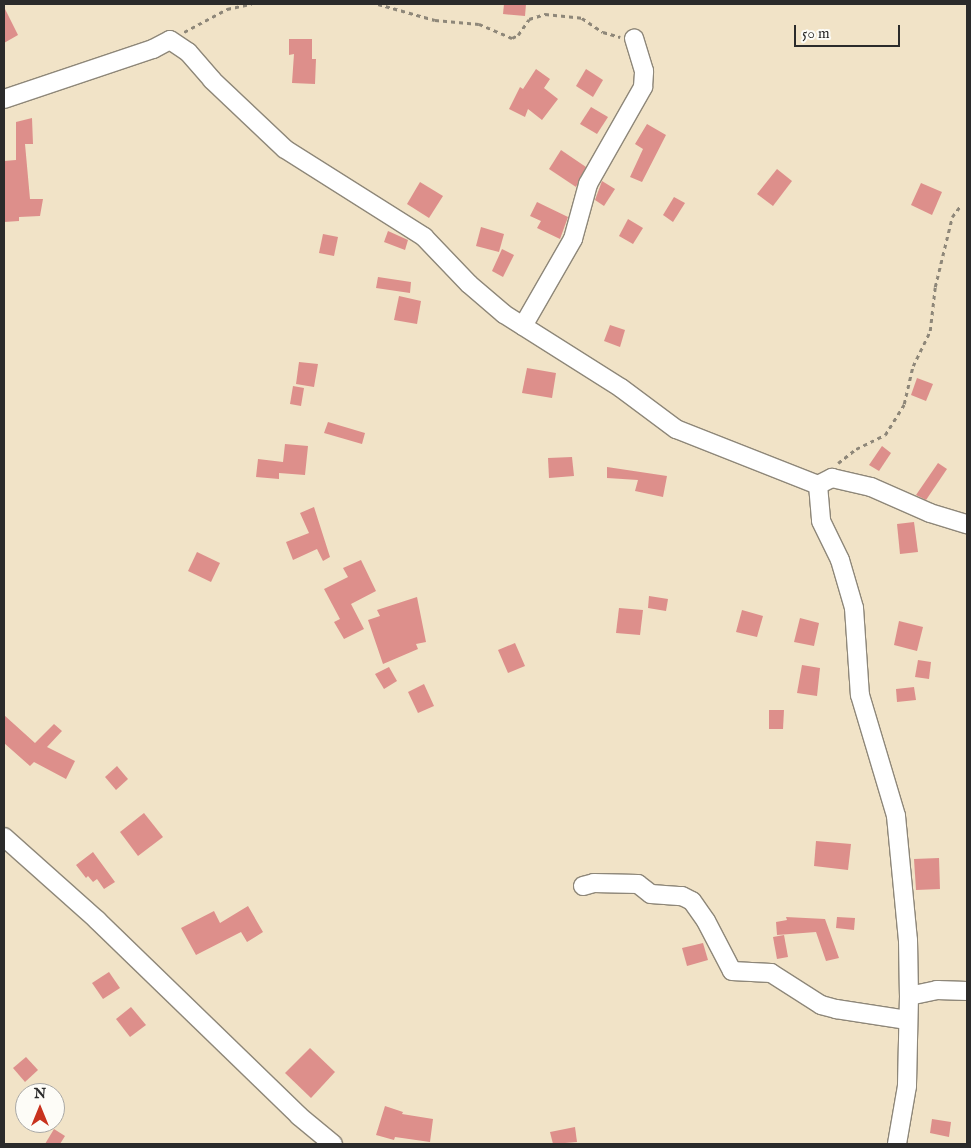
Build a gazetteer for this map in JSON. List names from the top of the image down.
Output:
{
  "scale_bar": "50 m",
  "north": "top"
}
